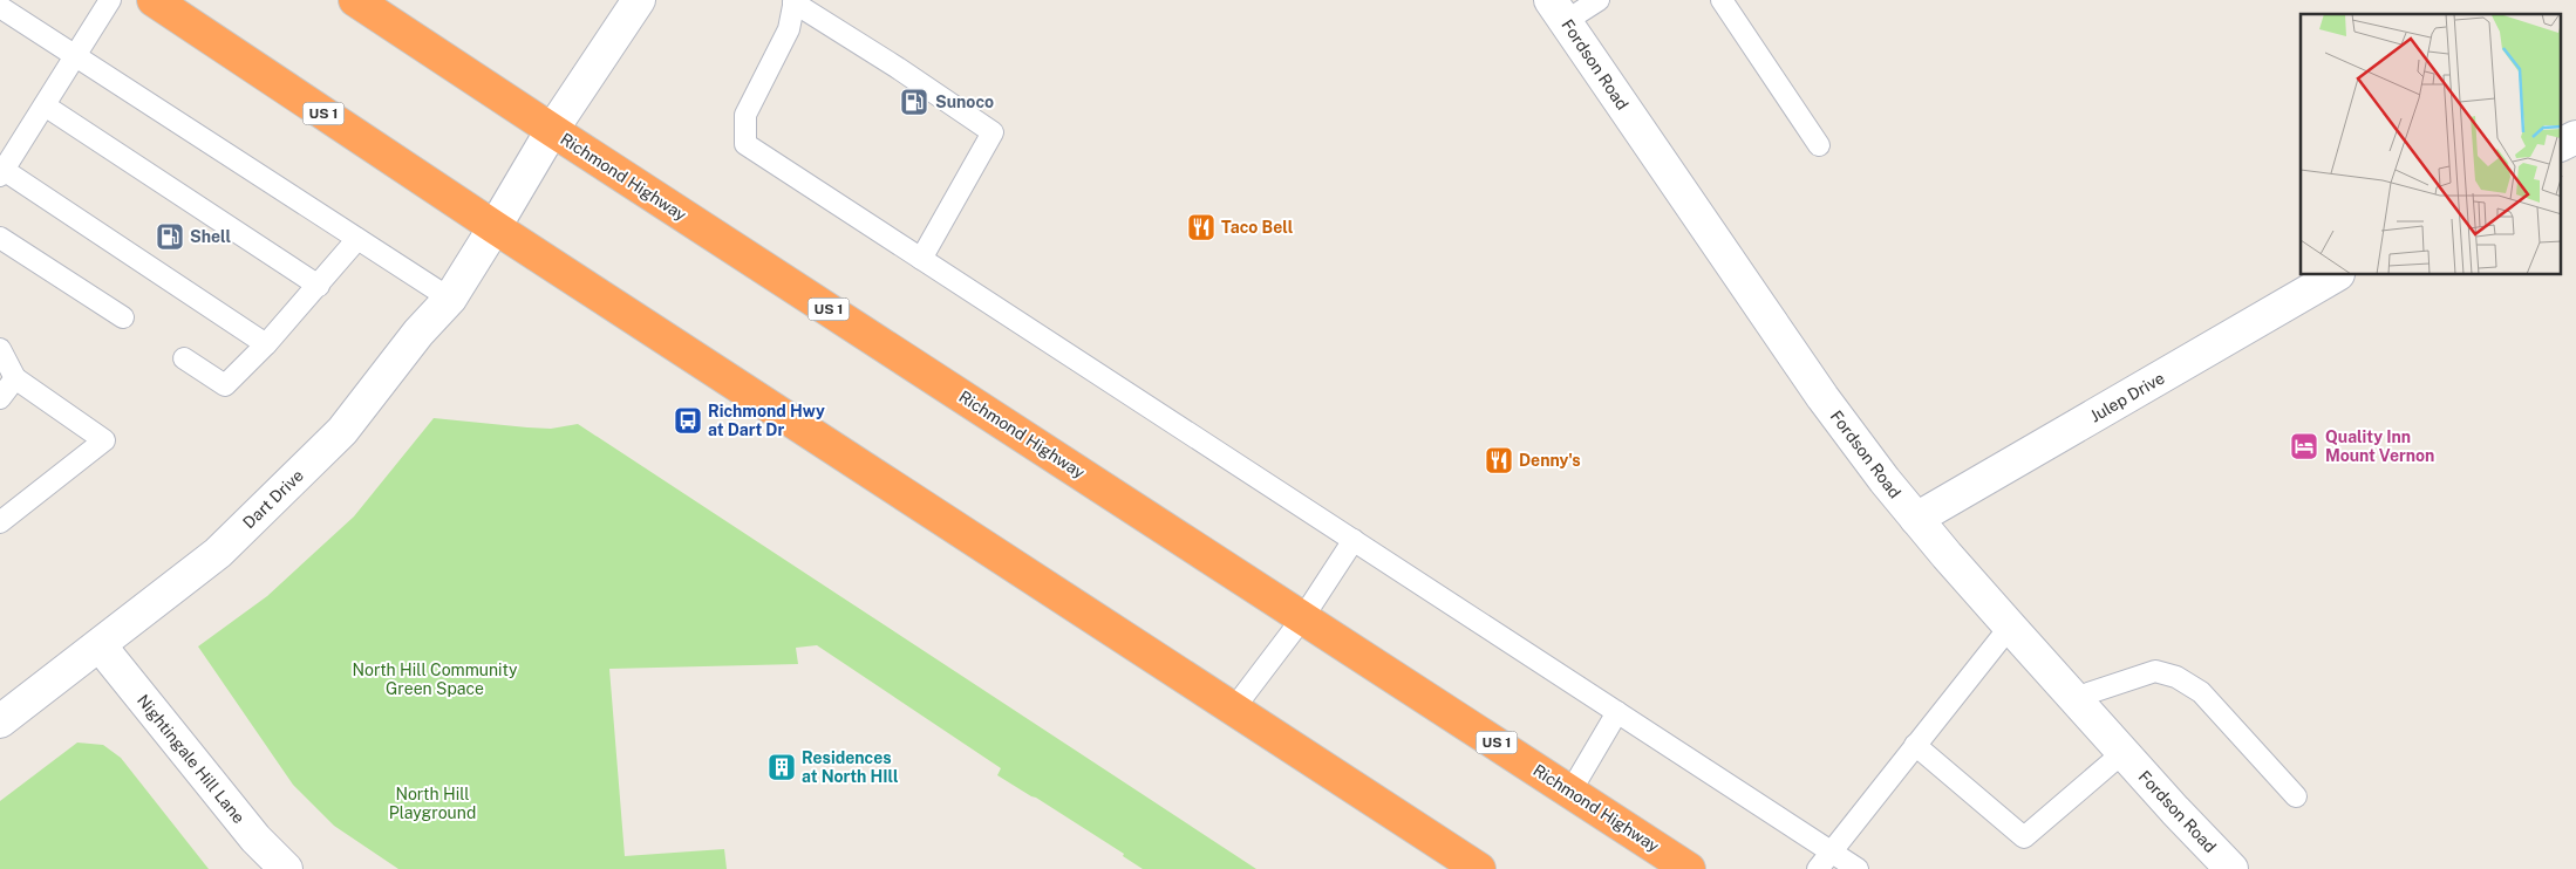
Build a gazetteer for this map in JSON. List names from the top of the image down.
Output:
{
  "streets": {
    "highway": ["US 1", "Richmond Highway"],
    "street": [
      "Fordson Road",
      "Julep Drive",
      "Dart Drive",
      "Nightingale Hill Lane"
    ]
  },
  "crossings": [
    ["Fordson Road", "Julep Drive"],
    ["US 1", "Dart Drive"],
    ["Richmond Highway", "Dart Drive"],
    ["Dart Drive", "Nightingale Hill Lane"]
  ],
  "parks": ["North Hill Community Green Space", "North Hill Playground"],
  "places": {
    "fuel station": ["Sunoco", "Shell"],
    "restaurant": ["Taco Bell", "Denny's"],
    "bus stop": ["Richmond Hwy at Dart Dr"],
    "hotel": ["Quality Inn Mount Vernon"],
    "building": ["Residences at North HIll"]
  }
}
